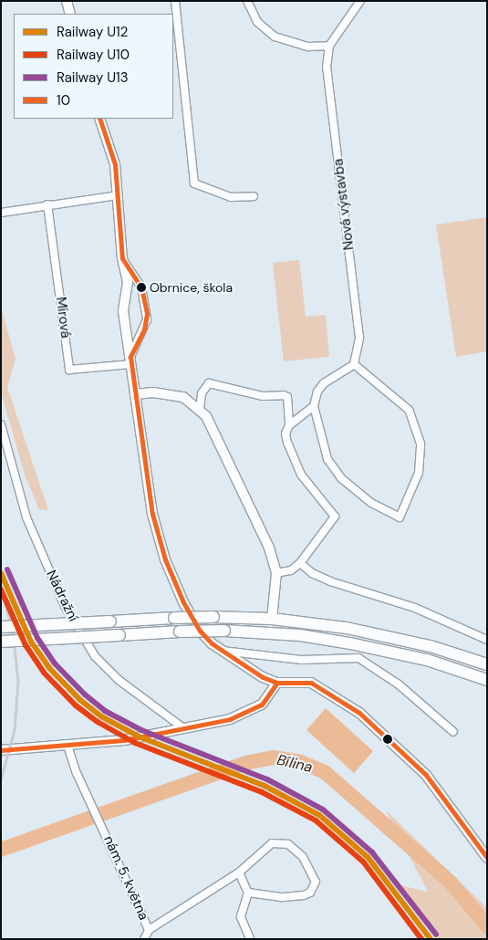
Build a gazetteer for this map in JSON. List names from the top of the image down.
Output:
{
  "streets": {
    "street": [
      "Nová výstavba",
      "Mírová",
      "Nádražní",
      "nám. 5. května"
    ]
  },
  "water": ["Bílina"],
  "places": ["Obrnice, škola"],
  "lines": [
    "transit line 10",
    "rail line U13",
    "rail line U12",
    "rail line U10"
  ],
  "legend": [
    "Railway U12",
    "Railway U10",
    "Railway U13",
    "10"
  ]
}
